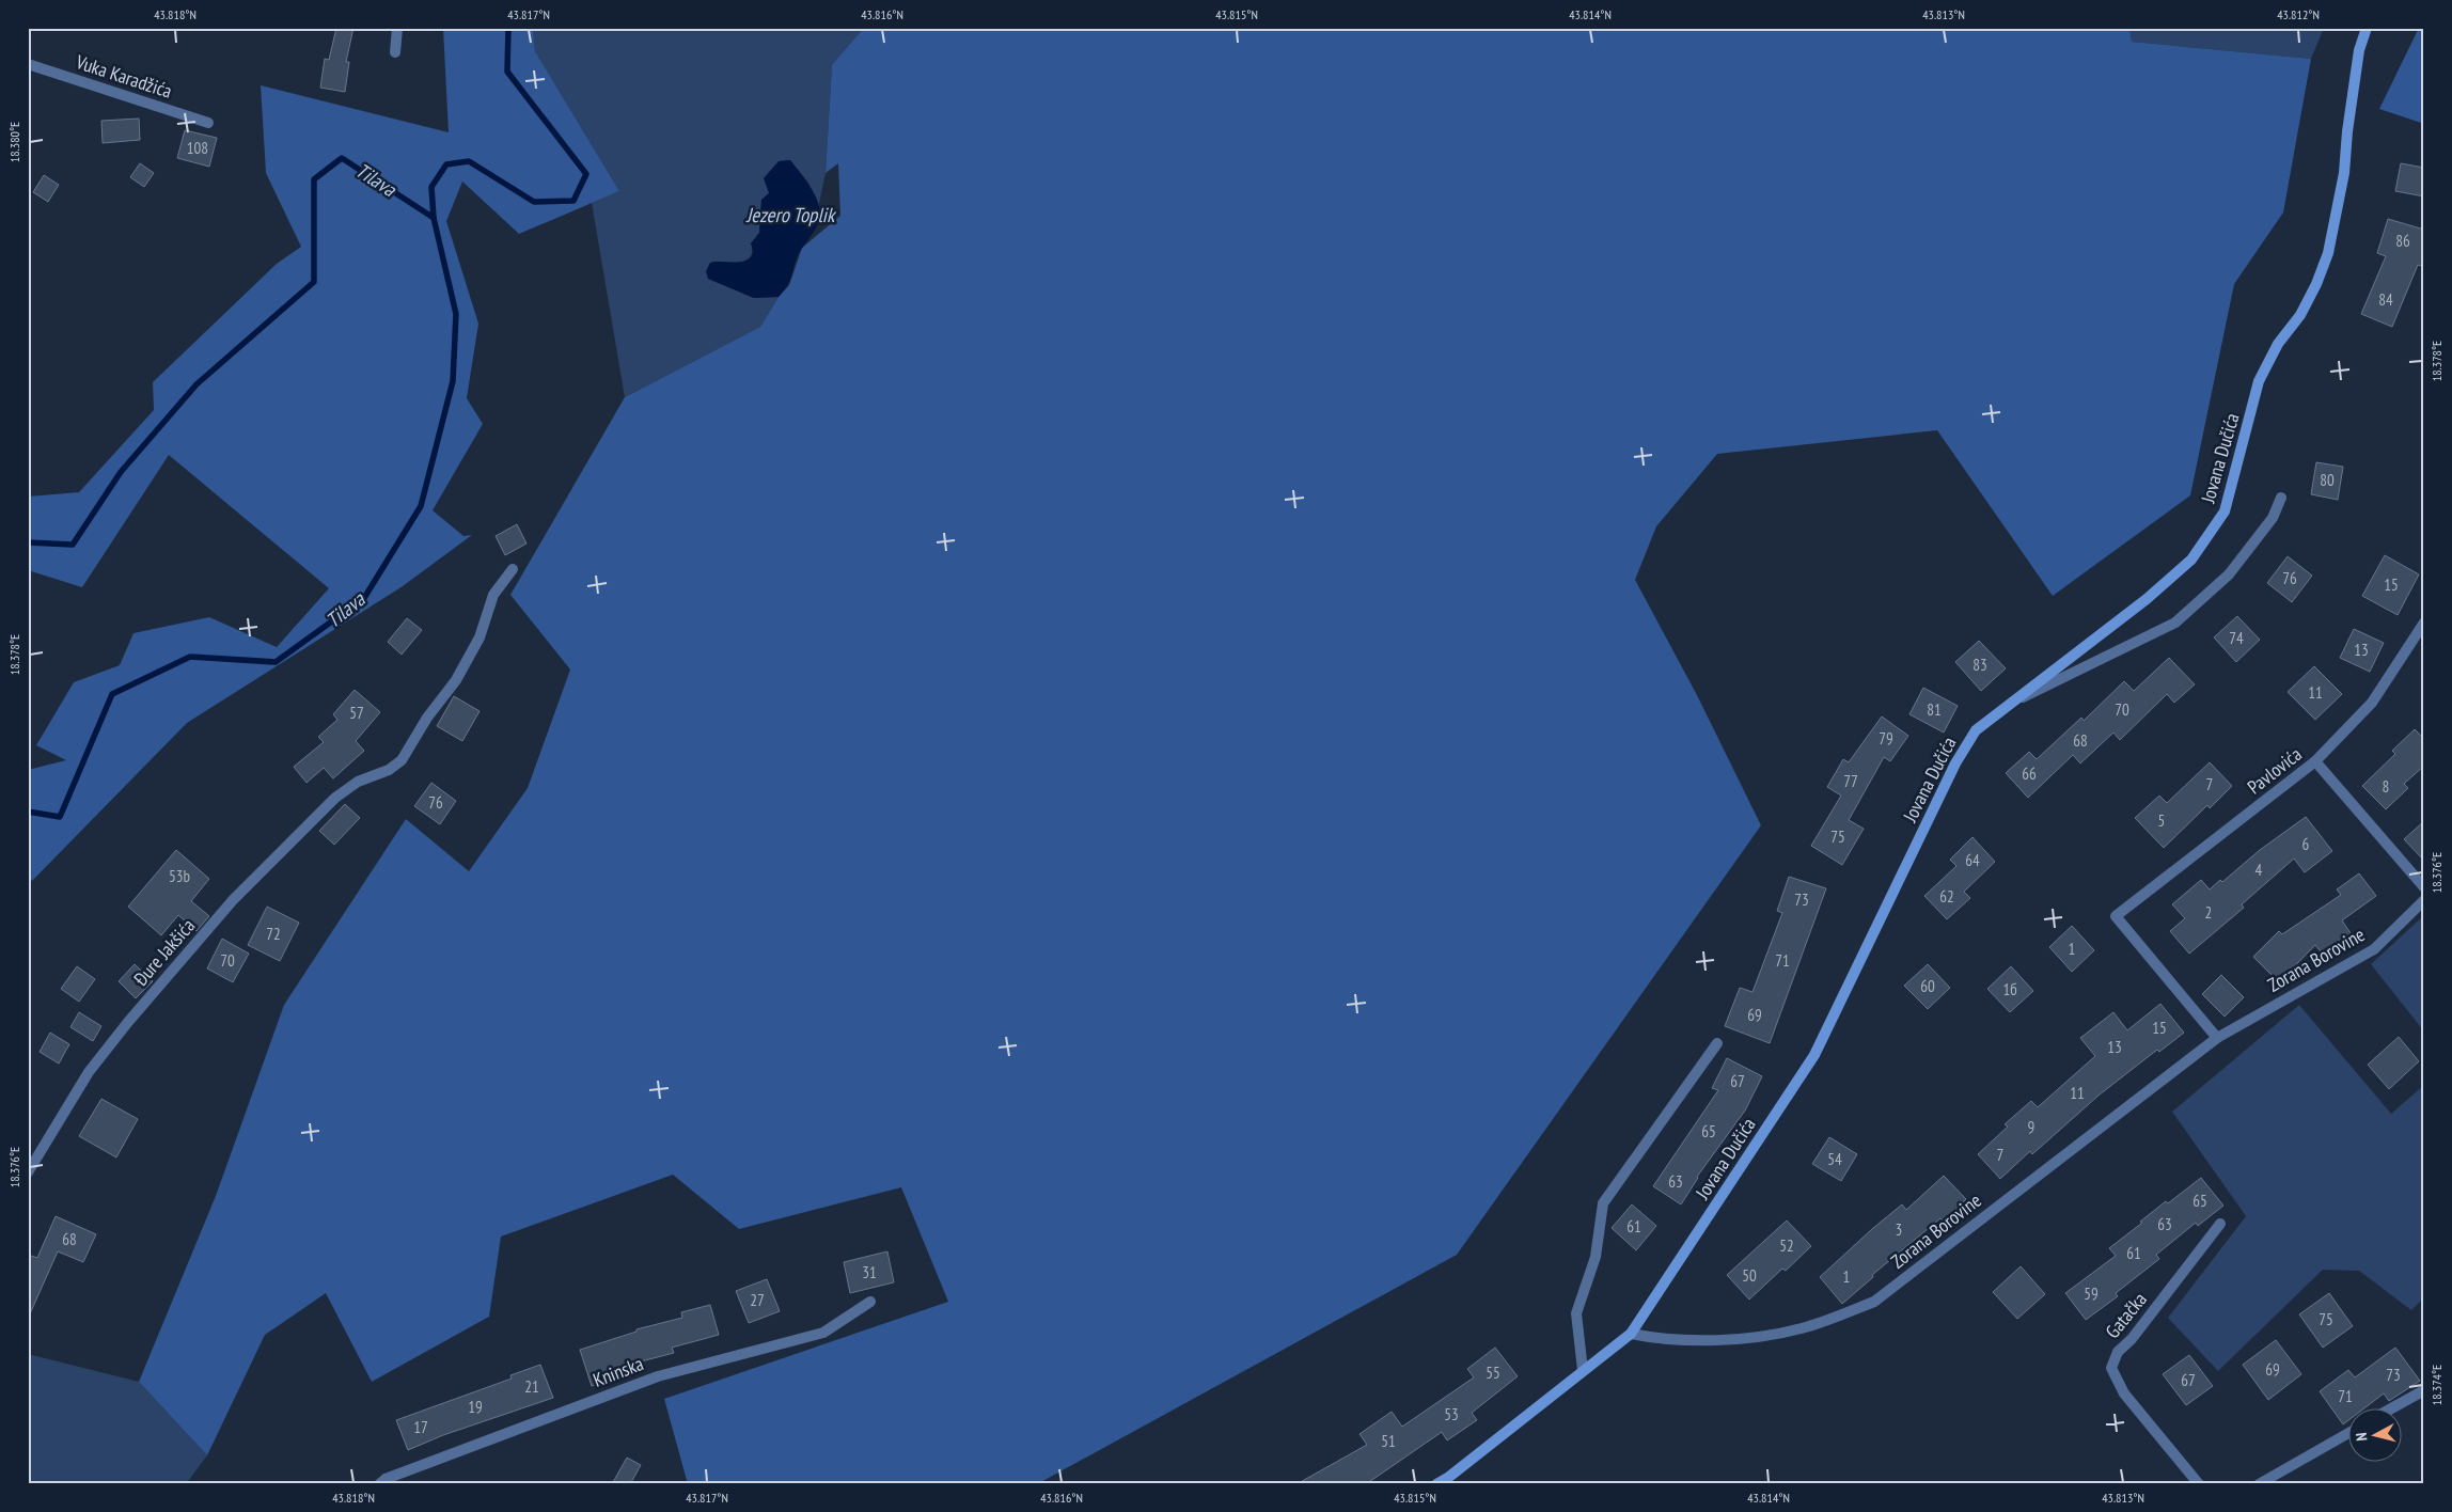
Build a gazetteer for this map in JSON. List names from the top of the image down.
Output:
{
  "streets": {
    "main road": ["Jovana Dučića"],
    "street": [
      "Vuka Karadžića",
      "Pavlovića",
      "Đure Jakšića",
      "Zorana Borovine",
      "Gatačka",
      "Kninska"
    ]
  },
  "crossings": [
    ["Jovana Dučića", "Zorana Borovine"],
    ["Pavlovića", "Zorana Borovine"]
  ],
  "water": ["Tilava", "Jezero Toplik"],
  "house_numbers": [
    "108",
    "86",
    "84",
    "80",
    "76",
    "15",
    "74",
    "13",
    "83",
    "11",
    "81",
    "70",
    "57",
    "79",
    "68",
    "66",
    "77",
    "7",
    "8",
    "76",
    "5",
    "75",
    "6",
    "64",
    "4",
    "53b",
    "62",
    "73",
    "2",
    "72",
    "1",
    "70",
    "71",
    "60",
    "1б",
    "69",
    "15",
    "13",
    "67",
    "11",
    "9",
    "65",
    "7",
    "54",
    "63",
    "65",
    "63",
    "61",
    "3",
    "68",
    "52",
    "61",
    "31",
    "50",
    "1",
    "59",
    "27",
    "75",
    "69",
    "55",
    "73",
    "67",
    "21",
    "71",
    "19",
    "53",
    "17",
    "51"
  ],
  "north": "left",
  "coordinates": [
    "43.818°N",
    "43.817°N",
    "43.816°N",
    "43.815°N",
    "43.814°N",
    "43.813°N",
    "43.812°N",
    "18.380°E",
    "18.378°E",
    "18.376°E",
    "18.374°E"
  ]
}
